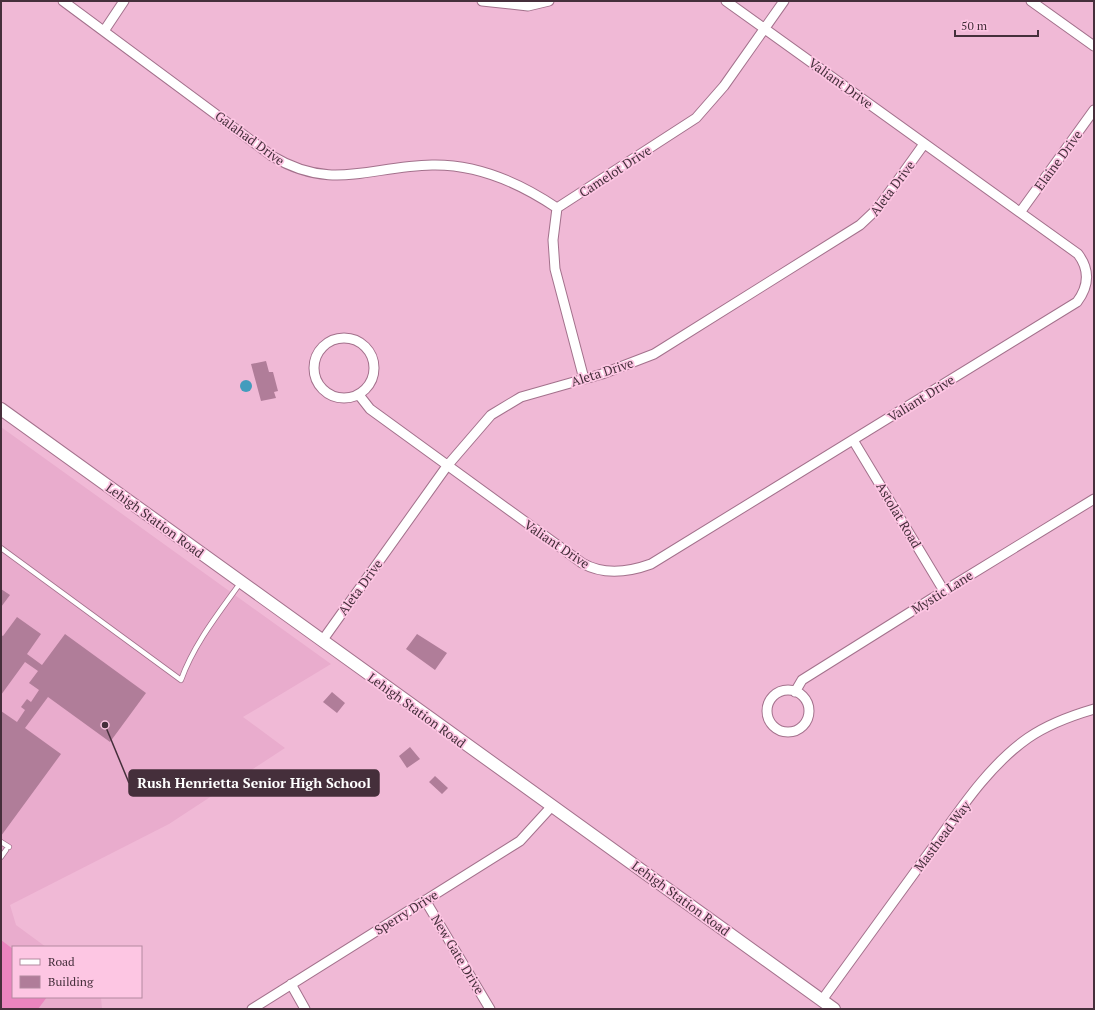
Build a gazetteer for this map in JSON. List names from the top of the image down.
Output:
{
  "streets": {
    "main road": ["Lehigh Station Road"],
    "street": [
      "Valiant Drive",
      "Galahad Drive",
      "Elaine Drive",
      "Camelot Drive",
      "Aleta Drive",
      "Astolat Road",
      "Mystic Lane",
      "Masthead Way",
      "Sperry Drive",
      "New Gate Drive"
    ]
  },
  "crossings": [
    ["Valiant Drive", "Elaine Drive"],
    ["Valiant Drive", "Camelot Drive"],
    ["Valiant Drive", "Aleta Drive"],
    ["Valiant Drive", "Astolat Road"],
    ["Galahad Drive", "Camelot Drive"],
    ["Aleta Drive", "Lehigh Station Road"],
    ["Astolat Road", "Mystic Lane"],
    ["Lehigh Station Road", "Masthead Way"],
    ["Lehigh Station Road", "Sperry Drive"],
    ["Sperry Drive", "New Gate Drive"]
  ],
  "places": ["Rush Henrietta Senior High School"],
  "legend": ["Road", "Building"],
  "scale_bar": "50 m"
}
